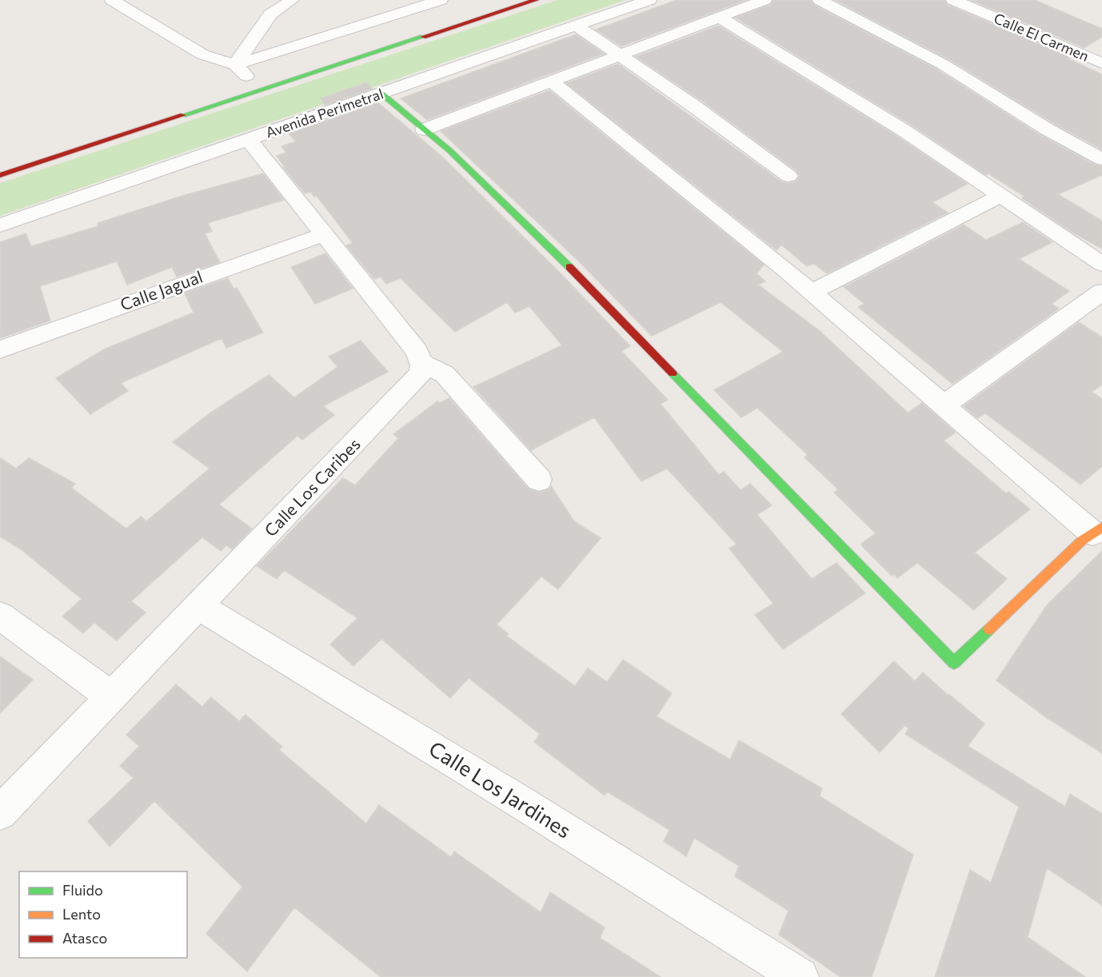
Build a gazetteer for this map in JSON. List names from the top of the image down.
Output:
{
  "streets": {
    "street": [
      "Calle El Carmen",
      "Avenida Perimetral",
      "Calle Jagual",
      "Calle Los Caribes",
      "Calle Los Jardines"
    ]
  },
  "crossings": [
    ["Calle Los Caribes", "Calle Los Jardines"]
  ],
  "legend": ["Fluido", "Lento", "Atasco"]
}
